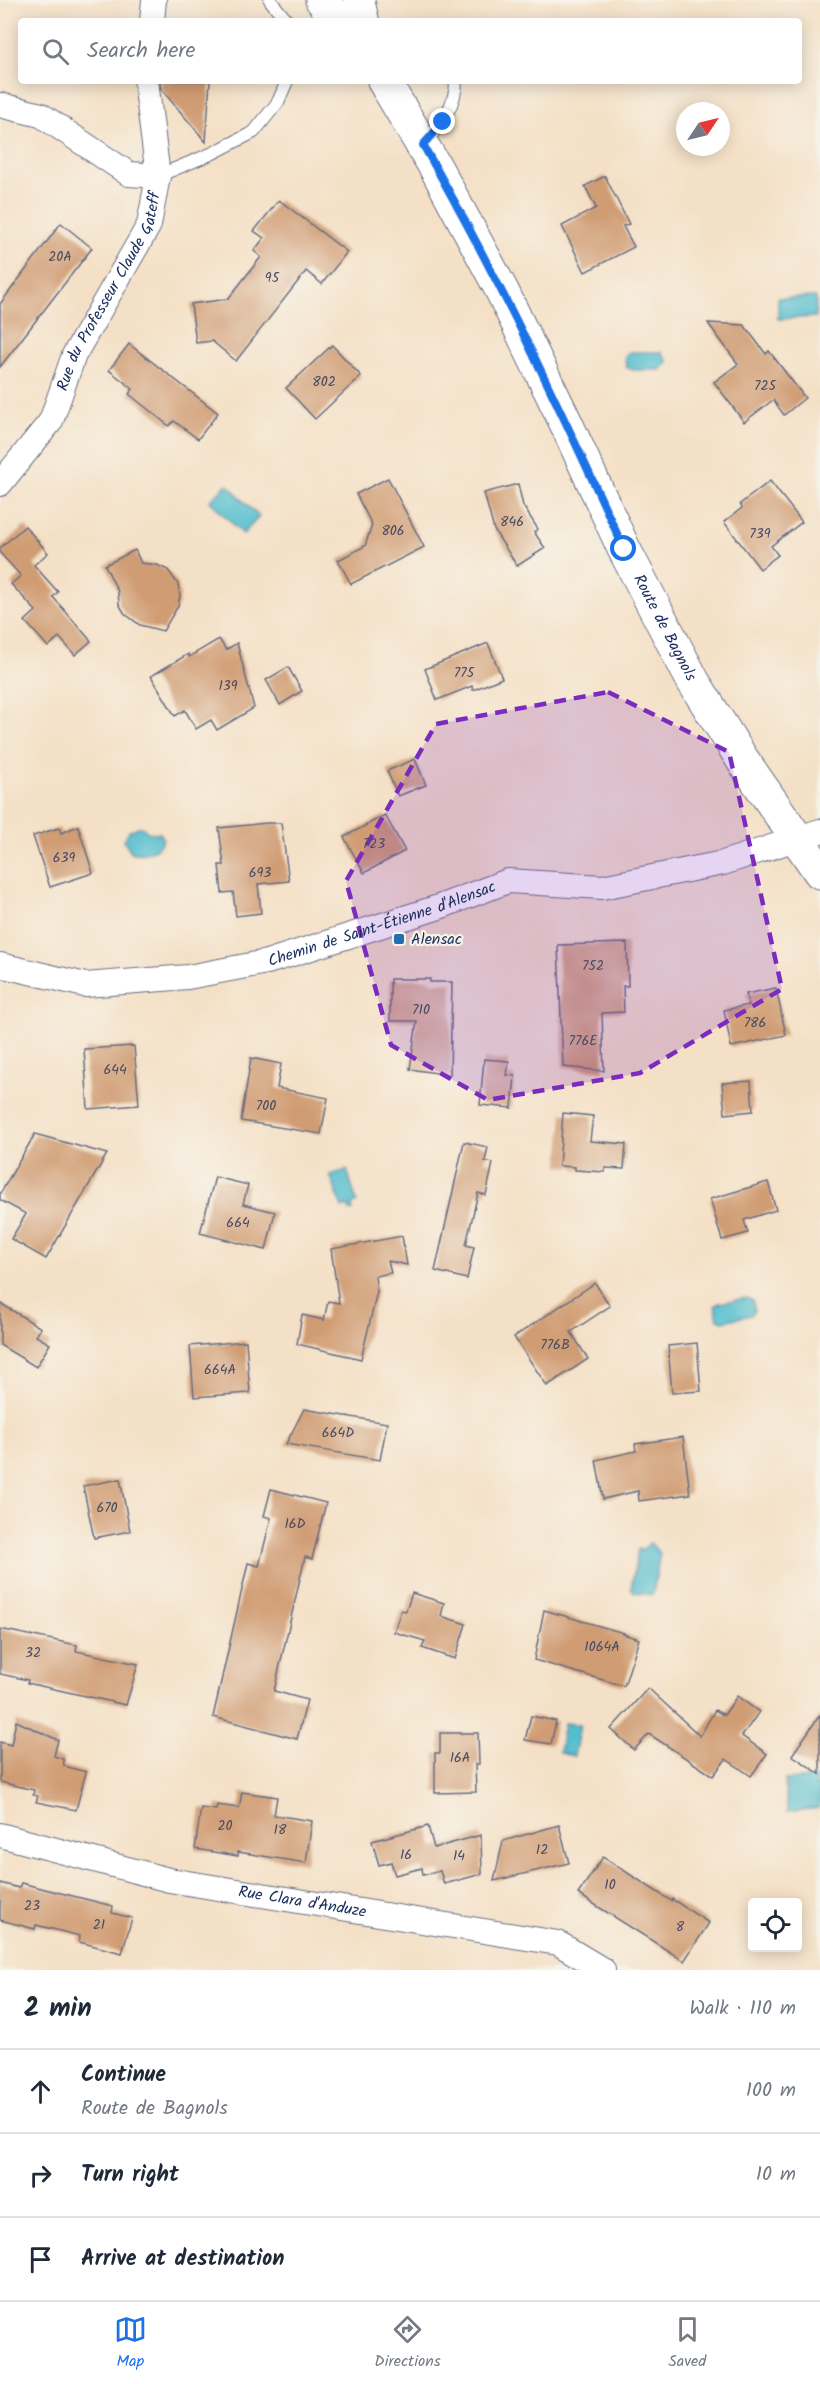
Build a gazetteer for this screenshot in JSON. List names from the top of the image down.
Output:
{
  "streets": {
    "main road": ["Route de Bagnols"],
    "street": ["Rue du Professeur Claude Gateff", "Chemin de Saint-Étienne d'Alensac", "Rue Clara d'Anduze"]
  },
  "crossings": [
    ["Route de Bagnols", "Chemin de Saint-Étienne d'Alensac"]
  ],
  "places": {
    "transit": ["Alensac"]
  },
  "house_numbers": [
    "20A",
    "95",
    "802",
    "725",
    "846",
    "806",
    "739",
    "775",
    "139",
    "723",
    "639",
    "693",
    "752",
    "710",
    "786",
    "776E",
    "644",
    "700",
    "664",
    "776B",
    "664A",
    "664D",
    "670",
    "16D",
    "1064A",
    "32",
    "16A",
    "20",
    "18",
    "12",
    "16",
    "14",
    "10",
    "23",
    "21",
    "8"
  ],
  "north": "top right",
  "page": {
    "search": "Search here",
    "heading": ["2 min", "Walk · 110 m"],
    "list": [
      ["Continue", "Route de Bagnols", "100 m"],
      ["Turn right", "10 m"],
      "Arrive at destination"
    ],
    "nav": ["Map", "Directions", "Saved"]
  }
}
